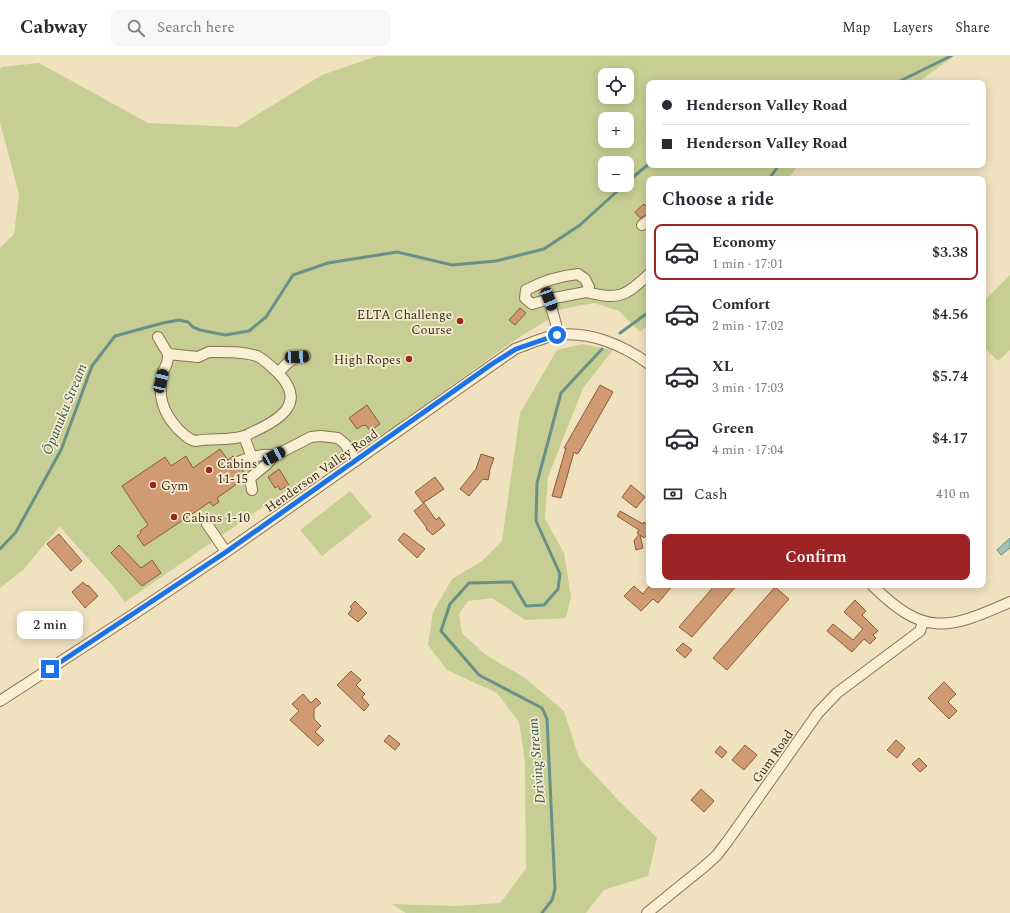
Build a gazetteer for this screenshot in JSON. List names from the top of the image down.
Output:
{
  "streets": {
    "street": ["Henderson Valley Road", "Gum Road"]
  },
  "water": ["Ōpanuku Stream", "Driving Stream"],
  "places": [
    "ELTA Challenge Course",
    "High Ropes",
    "Cabins 11-15",
    "Gym",
    "Cabins 1-10"
  ],
  "page": {
    "header": "Cabway",
    "search": "Search here",
    "nav": ["Map", "Layers", "Share"],
    "map_buttons": ["+", "−"],
    "banner": ["Henderson Valley Road", "Henderson Valley Road"],
    "heading": "Choose a ride",
    "list": [
      {
        "name": "Economy",
        "note": "1 min · 17:01",
        "value": "$3.38"
      },
      {
        "name": "Comfort",
        "note": "2 min · 17:02",
        "value": "$4.56"
      },
      {
        "name": "XL",
        "note": "3 min · 17:03",
        "value": "$5.74"
      },
      {
        "name": "Green",
        "note": "4 min · 17:04",
        "value": "$4.17"
      }
    ],
    "pay": ["Cash", "410 m"],
    "buttons": "Confirm",
    "bubble": "2 min"
  }
}
